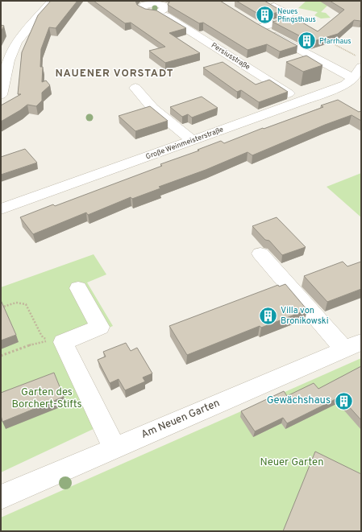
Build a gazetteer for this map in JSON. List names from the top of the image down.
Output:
{
  "streets": {
    "street": ["Persiusstraße", "Große Weinmeisterstraße", "Am Neuen Garten"]
  },
  "crossings": [
    ["Persiusstraße", "Große Weinmeisterstraße"]
  ],
  "districts": ["NAUENER VORSTADT"],
  "parks": ["Garten des Borchert-Stifts", "Neuer Garten"],
  "places": {
    "building": [
      "Neues Pfingsthaus",
      "Pfarrhaus",
      "Villa von Bronikowski",
      "Gewächshaus"
    ]
  }
}
